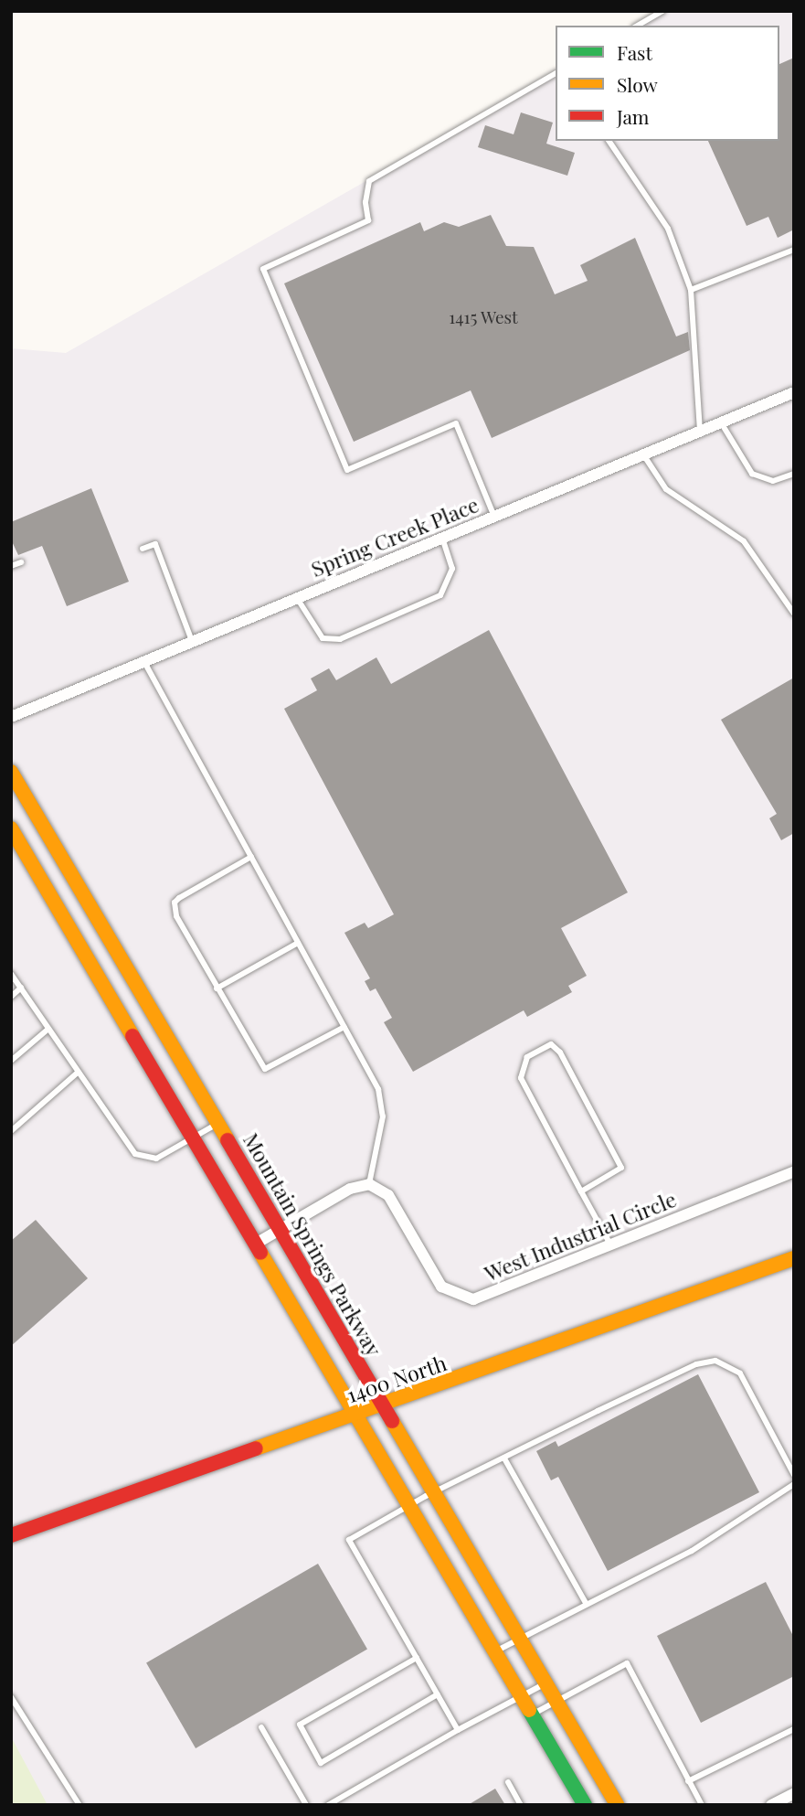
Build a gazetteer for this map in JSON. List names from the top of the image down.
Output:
{
  "streets": {
    "street": [
      "Spring Creek Place",
      "West Industrial Circle",
      "Mountain Springs Parkway",
      "1400 North"
    ]
  },
  "crossings": [
    ["Mountain Springs Parkway", "1400 North"]
  ],
  "house_numbers": ["1415 West"],
  "legend": ["Fast", "Slow", "Jam"]
}
